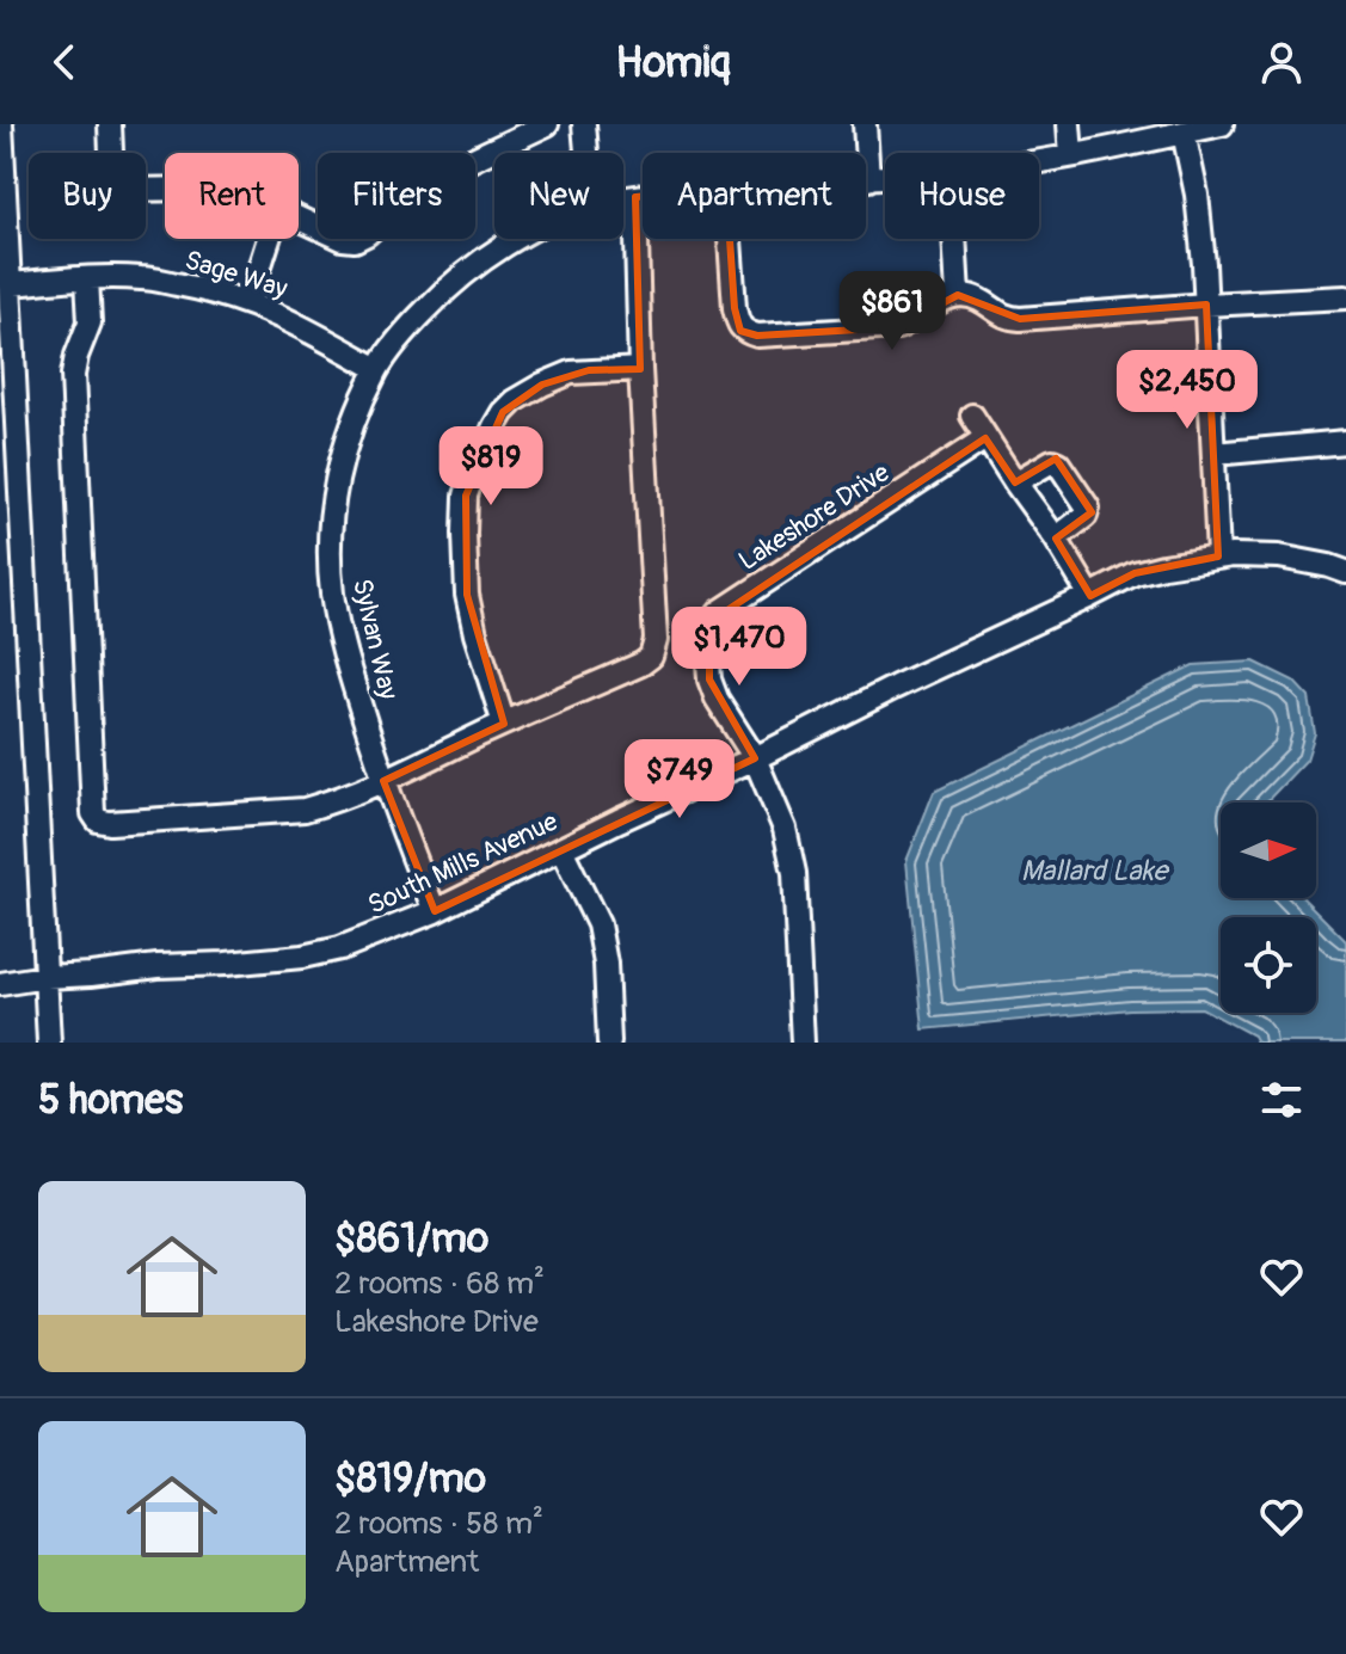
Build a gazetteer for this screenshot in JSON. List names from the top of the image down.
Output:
{
  "streets": {
    "street": [
      "Sage Way",
      "Lakeshore Drive",
      "Sylvan Way",
      "South Mills Avenue"
    ]
  },
  "crossings": [
    ["Sage Way", "Sylvan Way"],
    ["Lakeshore Drive", "South Mills Avenue"],
    ["Sylvan Way", "South Mills Avenue"]
  ],
  "water": ["Mallard Lake"],
  "north": "right",
  "page": {
    "header": "Homiq",
    "chip": [
      "Buy",
      "Rent",
      "Filters",
      "New",
      "Apartment",
      "House"
    ],
    "price": [
      "$861",
      "$2,450",
      "$819",
      "$1,470",
      "$749"
    ],
    "heading": "5 homes",
    "list": [
      {
        "name": "$861/mo",
        "note": "2 rooms · 68 m² · Lakeshore Drive"
      },
      {
        "name": "$819/mo",
        "note": "2 rooms · 58 m² · Apartment"
      }
    ]
  }
}
